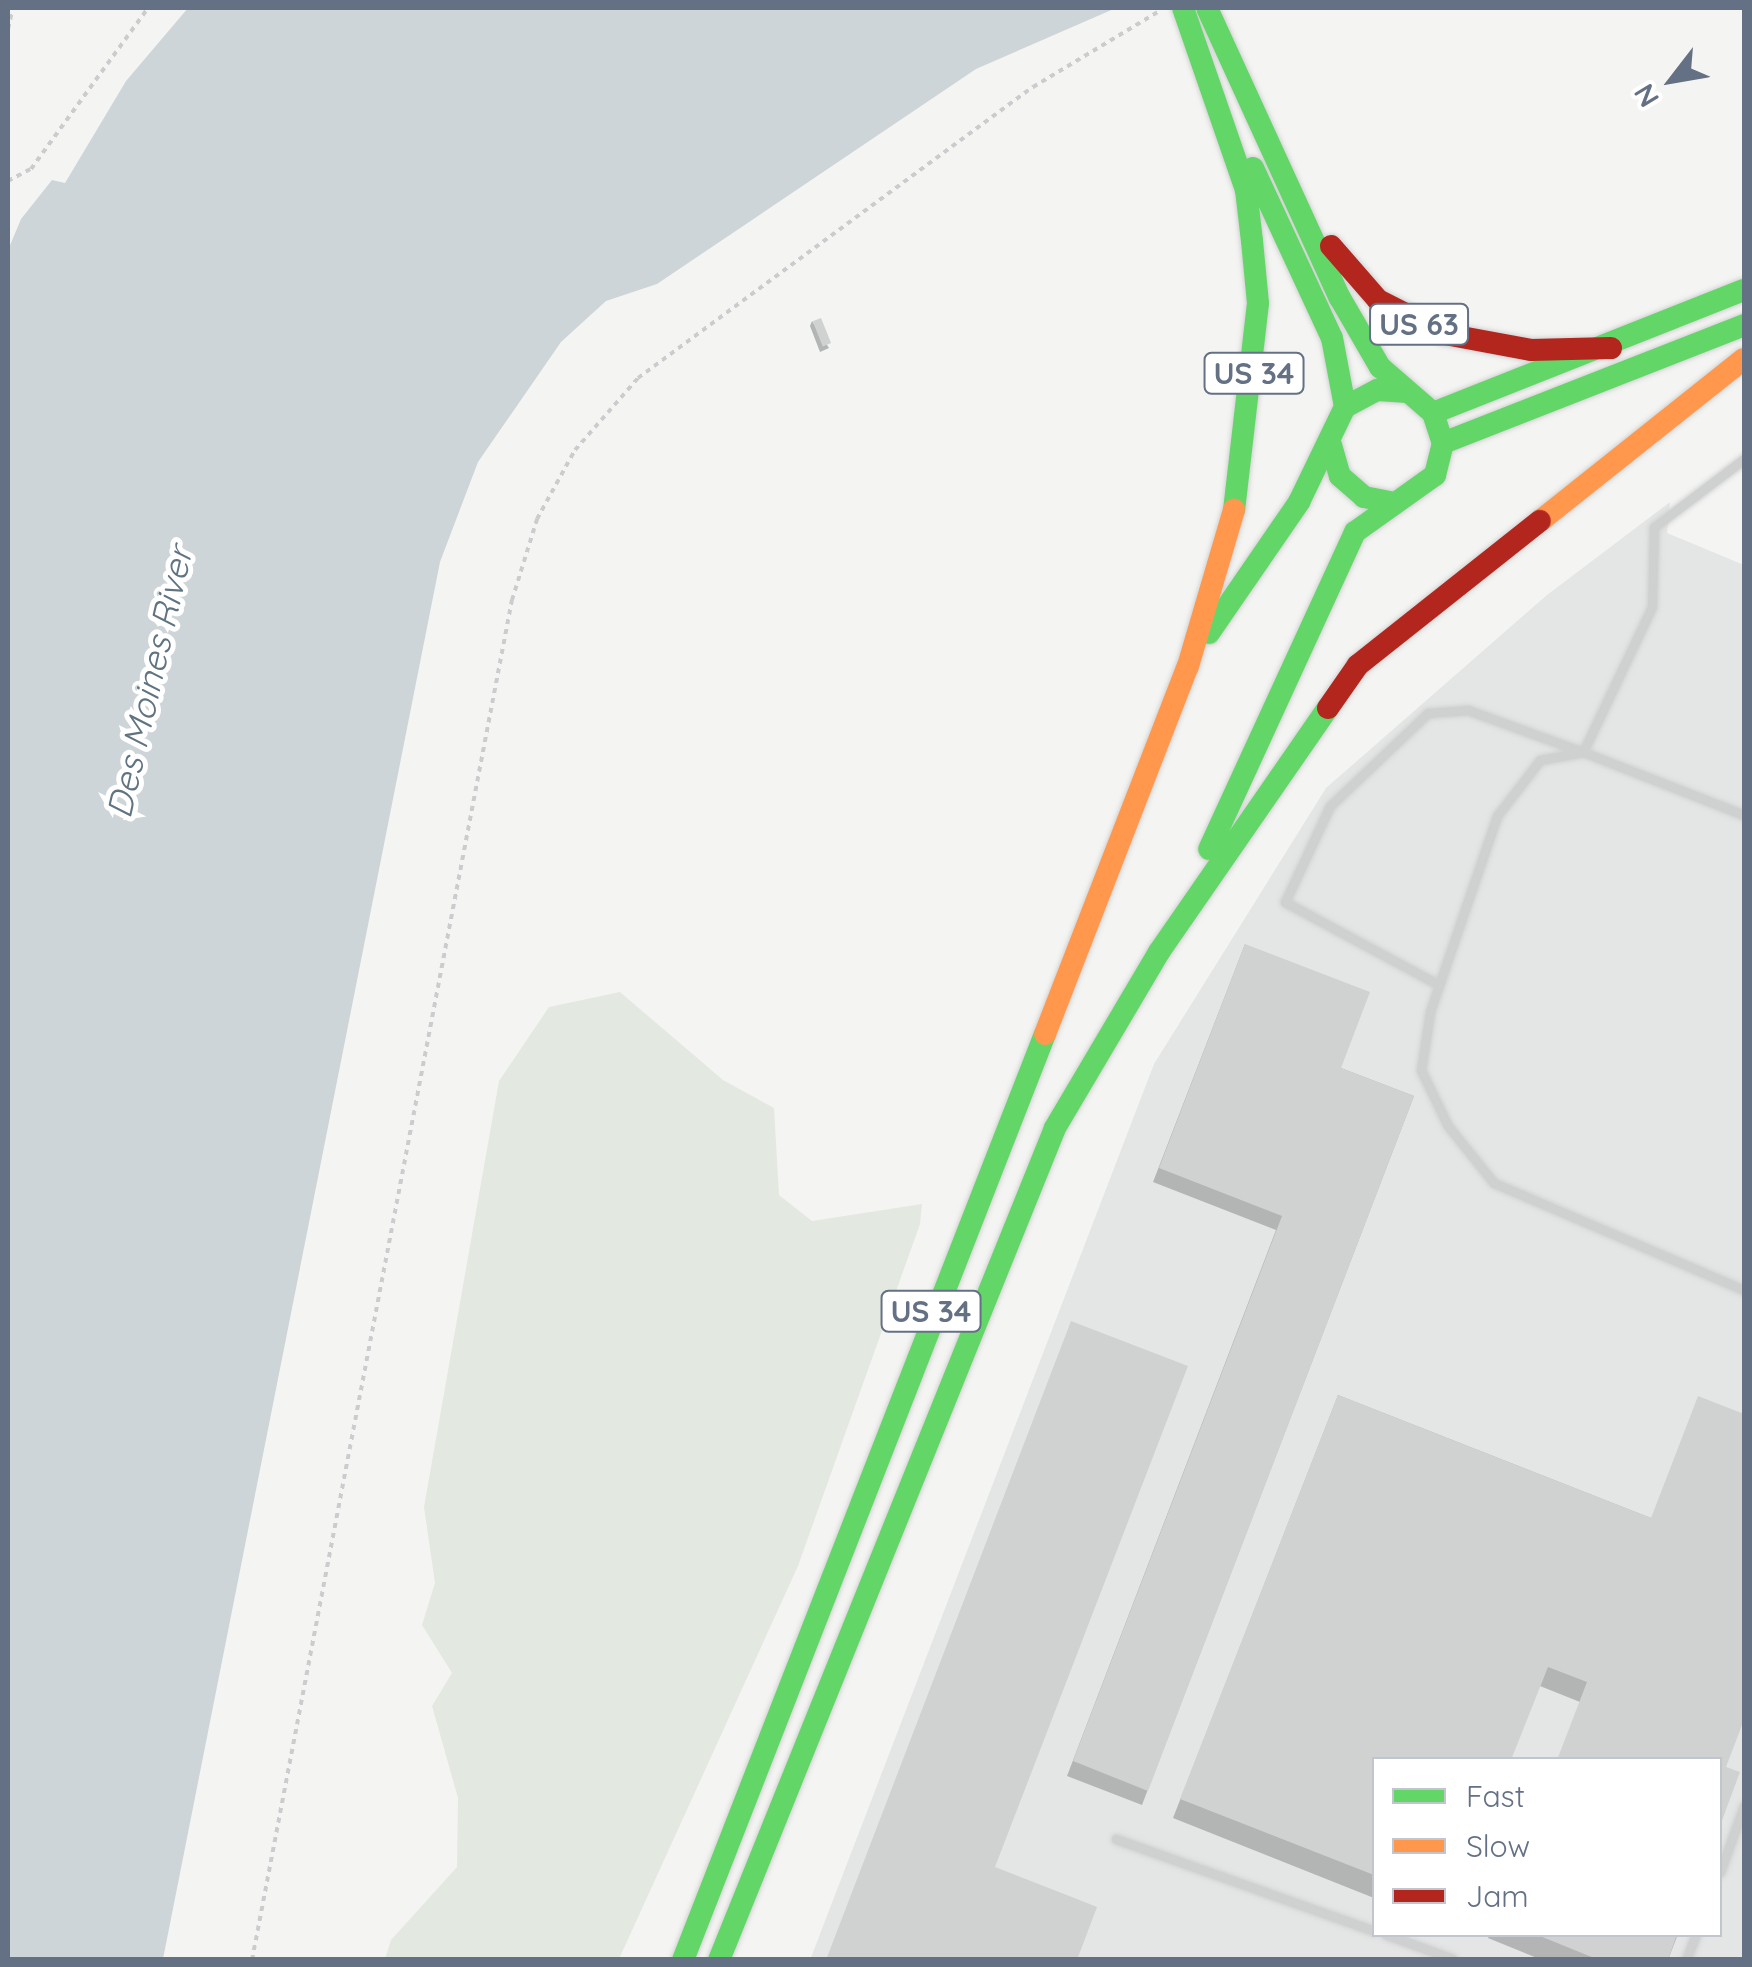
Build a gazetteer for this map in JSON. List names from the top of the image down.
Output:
{
  "streets": {
    "highway": ["US 63", "US 34"]
  },
  "crossings": [
    ["US 63", "US 34"]
  ],
  "water": ["Des Moines River"],
  "legend": ["Fast", "Slow", "Jam"],
  "north": "bottom left"
}
